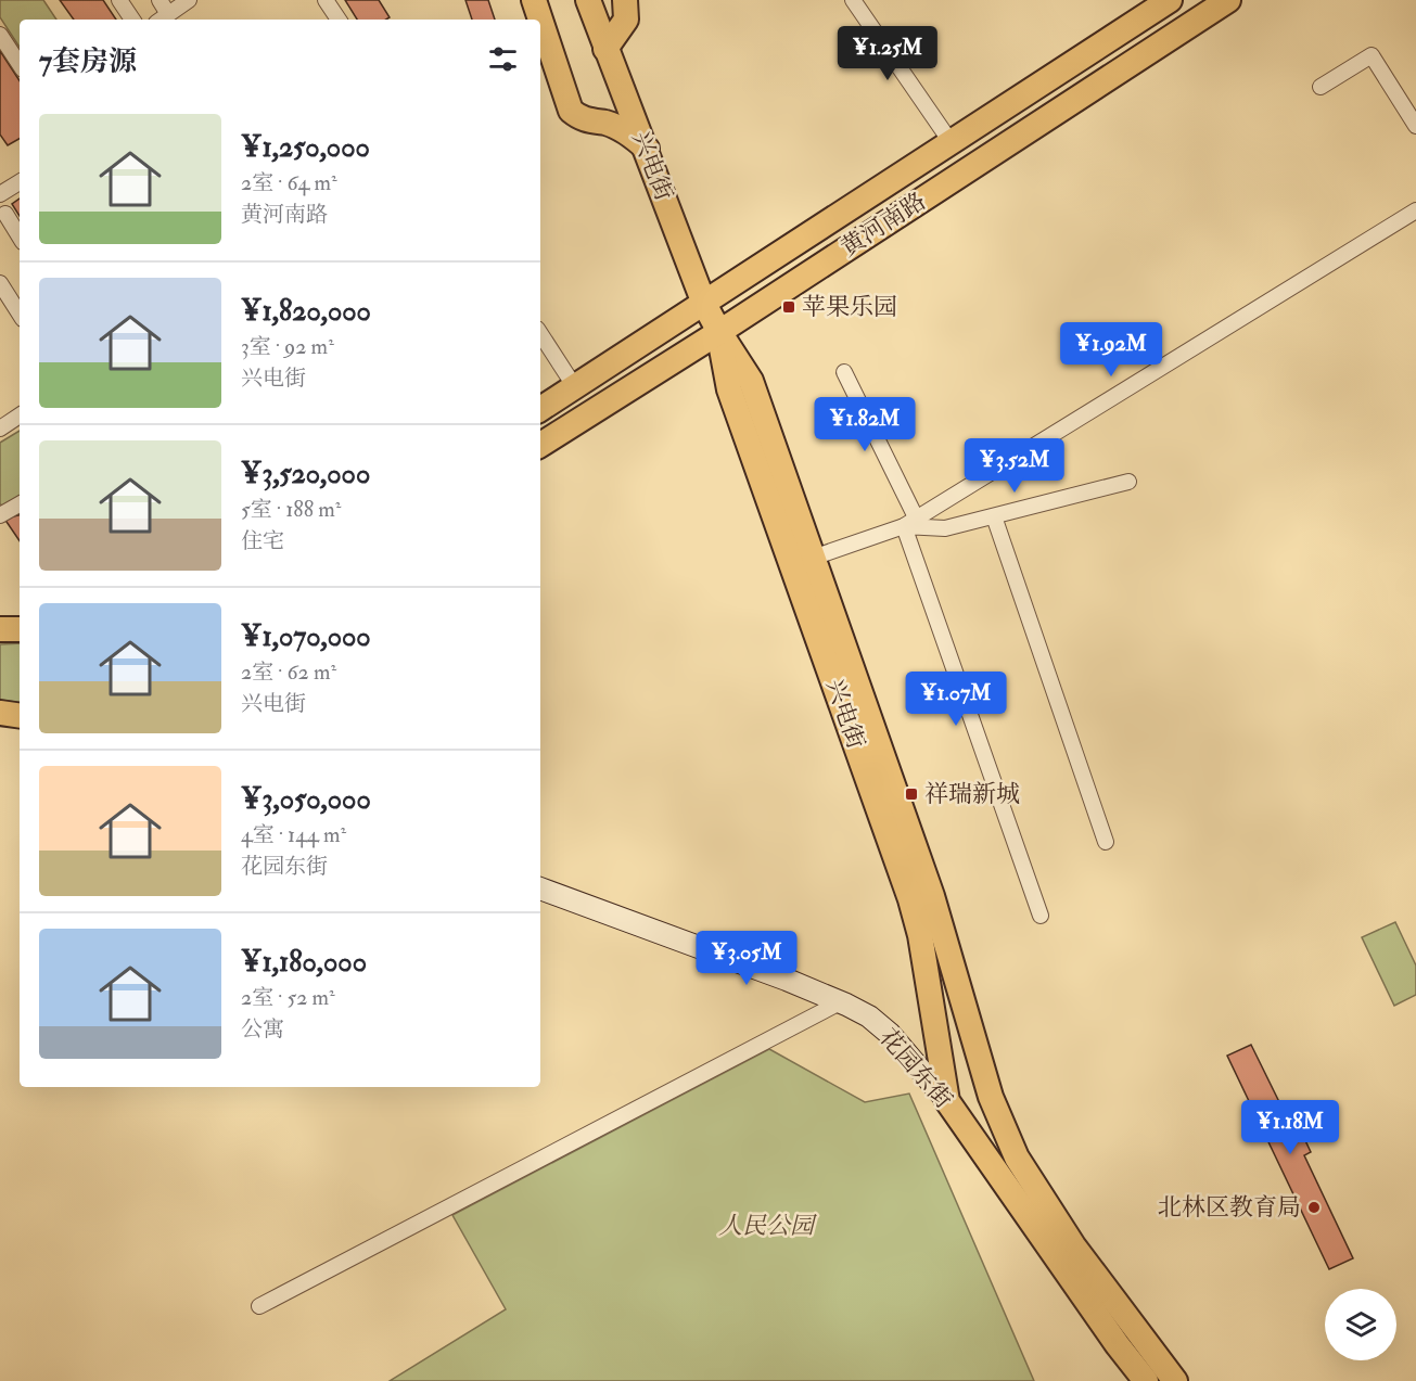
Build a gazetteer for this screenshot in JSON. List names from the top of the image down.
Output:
{
  "streets": {
    "main road": ["兴电街", "黄河南路", "花园东街"]
  },
  "crossings": [
    ["兴电街", "黄河南路"],
    ["兴电街", "花园东街"]
  ],
  "parks": ["人民公园"],
  "places": {
    "transit": ["苹果乐园", "祥瑞新城"],
    "other": ["北林区教育局"]
  },
  "page": {
    "heading": "7套房源",
    "price": [
      "¥1.25M",
      "¥1.92M",
      "¥1.82M",
      "¥3.52M",
      "¥1.07M",
      "¥3.05M",
      "¥1.18M"
    ],
    "list": [
      {
        "name": "¥1,250,000",
        "note": "2室 · 64 m² · 黄河南路"
      },
      {
        "name": "¥1,820,000",
        "note": "3室 · 92 m² · 兴电街"
      },
      {
        "name": "¥3,520,000",
        "note": "5室 · 188 m² · 住宅"
      },
      {
        "name": "¥1,070,000",
        "note": "2室 · 62 m² · 兴电街"
      },
      {
        "name": "¥3,050,000",
        "note": "4室 · 144 m² · 花园东街"
      },
      {
        "name": "¥1,180,000",
        "note": "2室 · 52 m² · 公寓"
      }
    ]
  }
}
